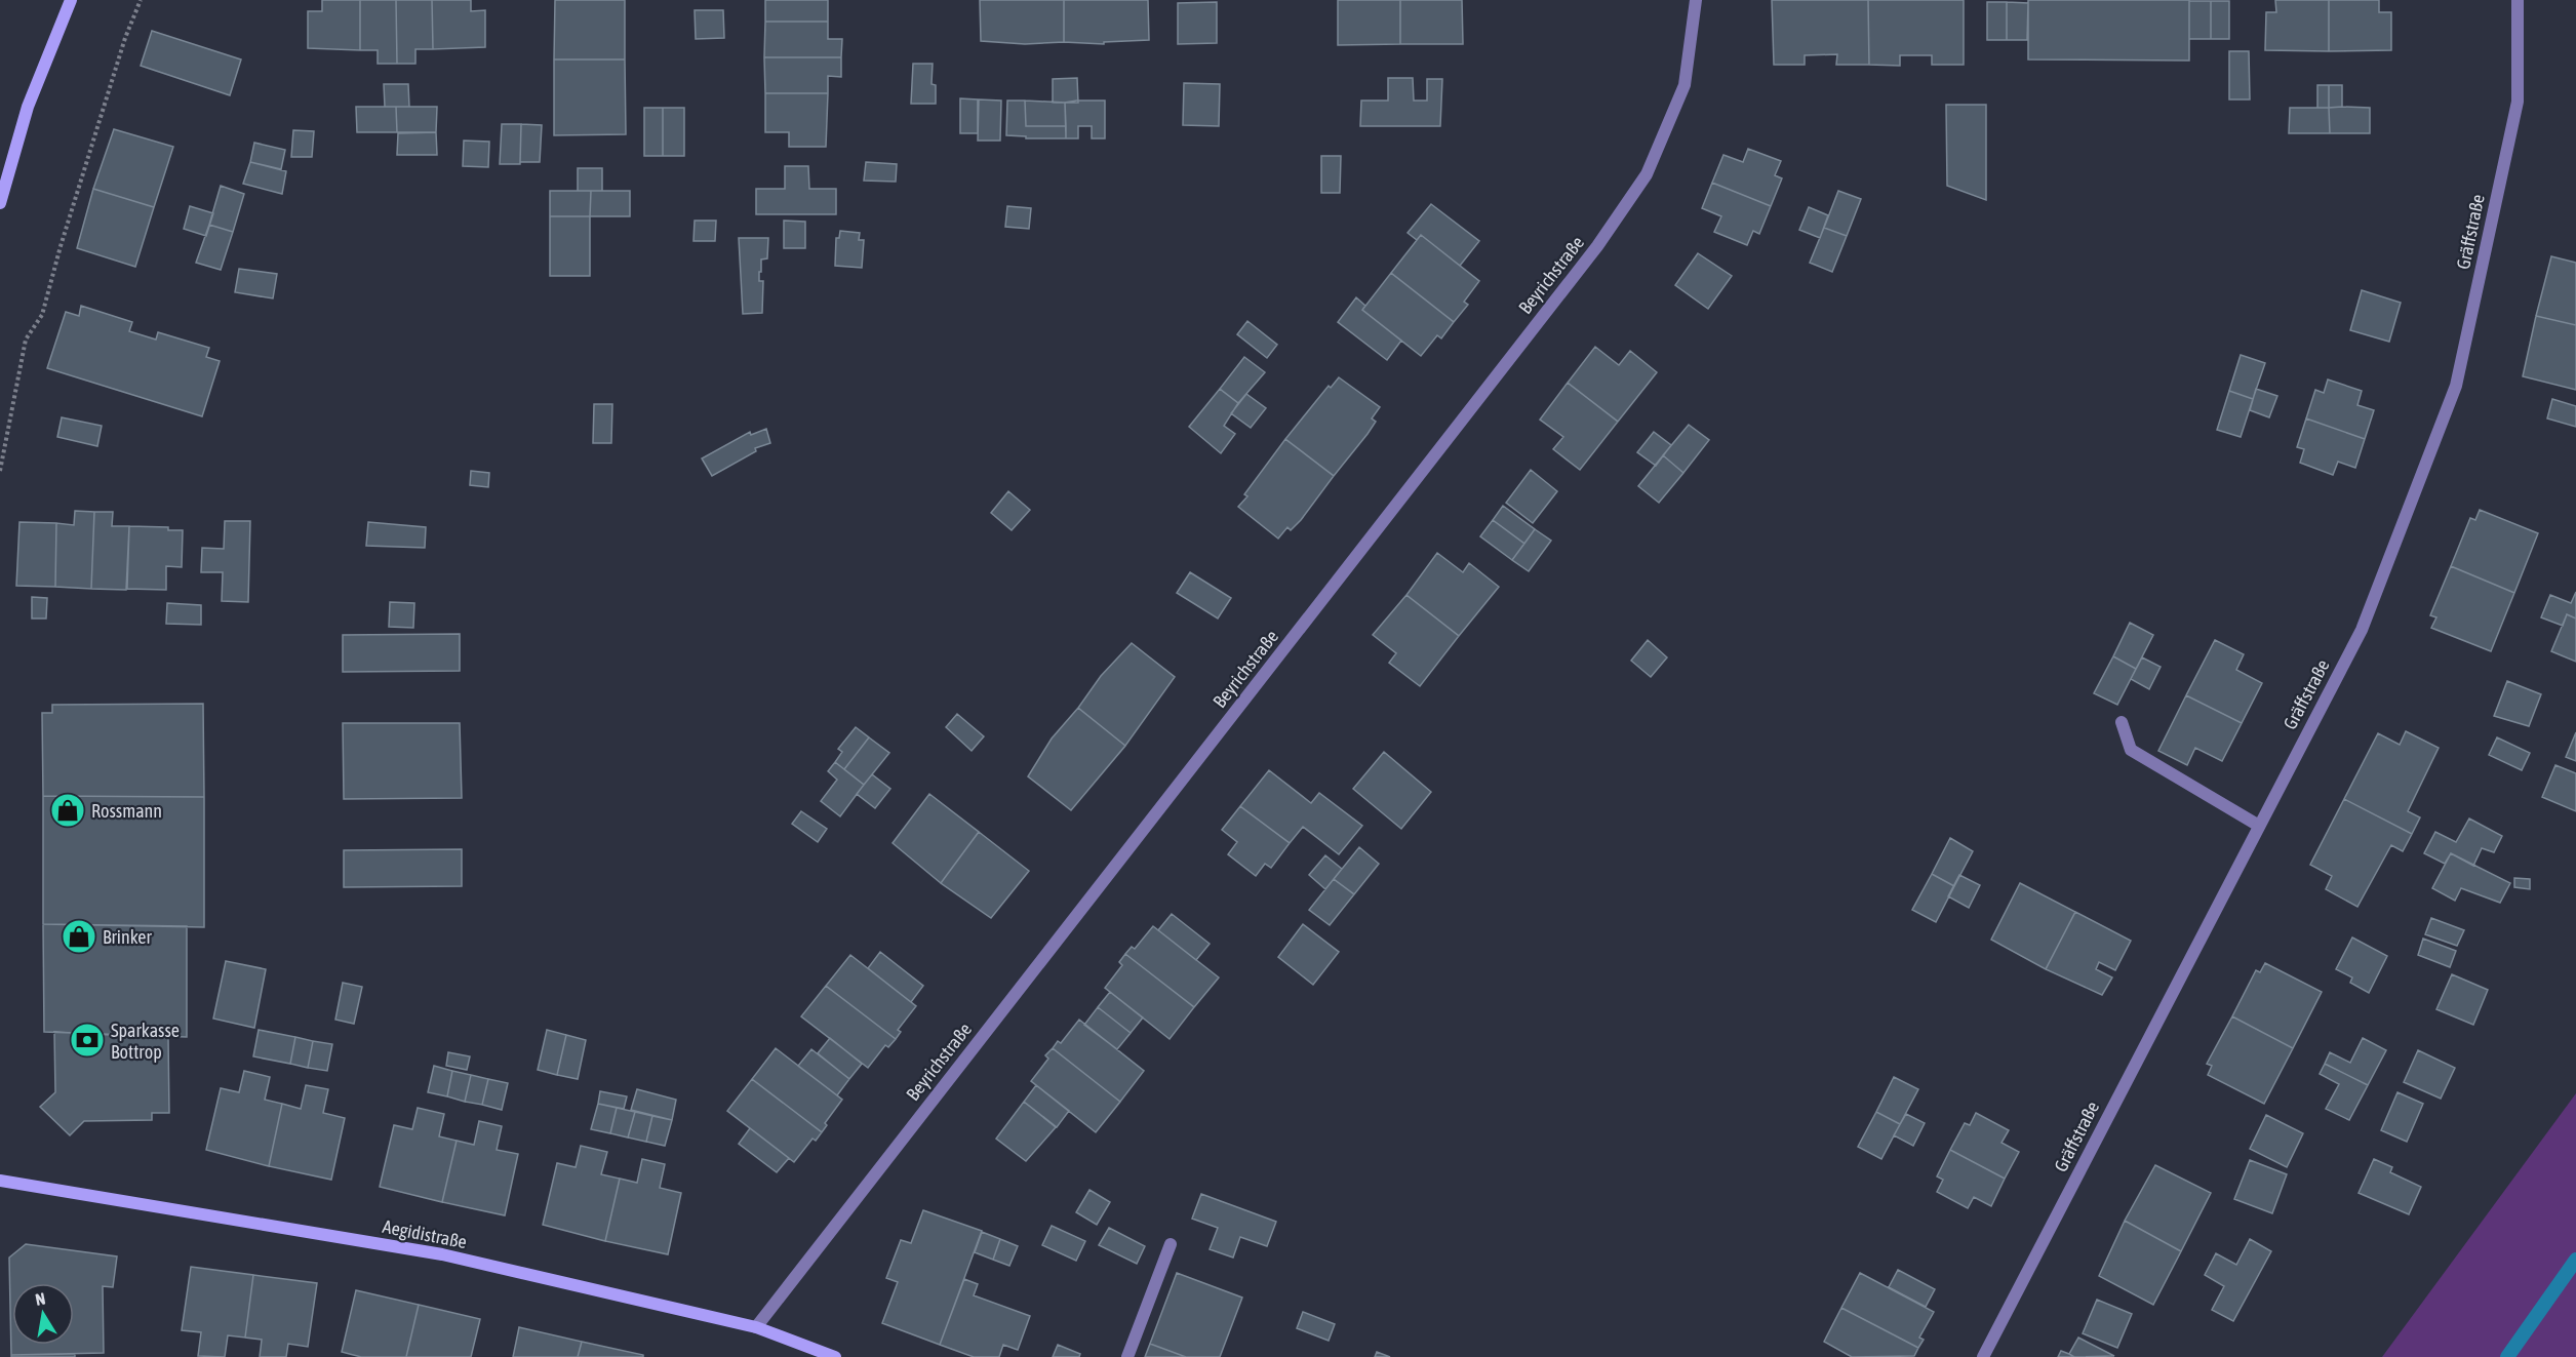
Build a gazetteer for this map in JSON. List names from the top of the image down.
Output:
{
  "streets": {
    "street": ["Gräffstraße", "Beyrichstraße", "Aegidistraße"]
  },
  "crossings": [
    ["Beyrichstraße", "Aegidistraße"]
  ],
  "places": {
    "shop": ["Rossmann", "Brinker"],
    "bank": ["Sparkasse Bottrop"]
  },
  "north": "top"
}
